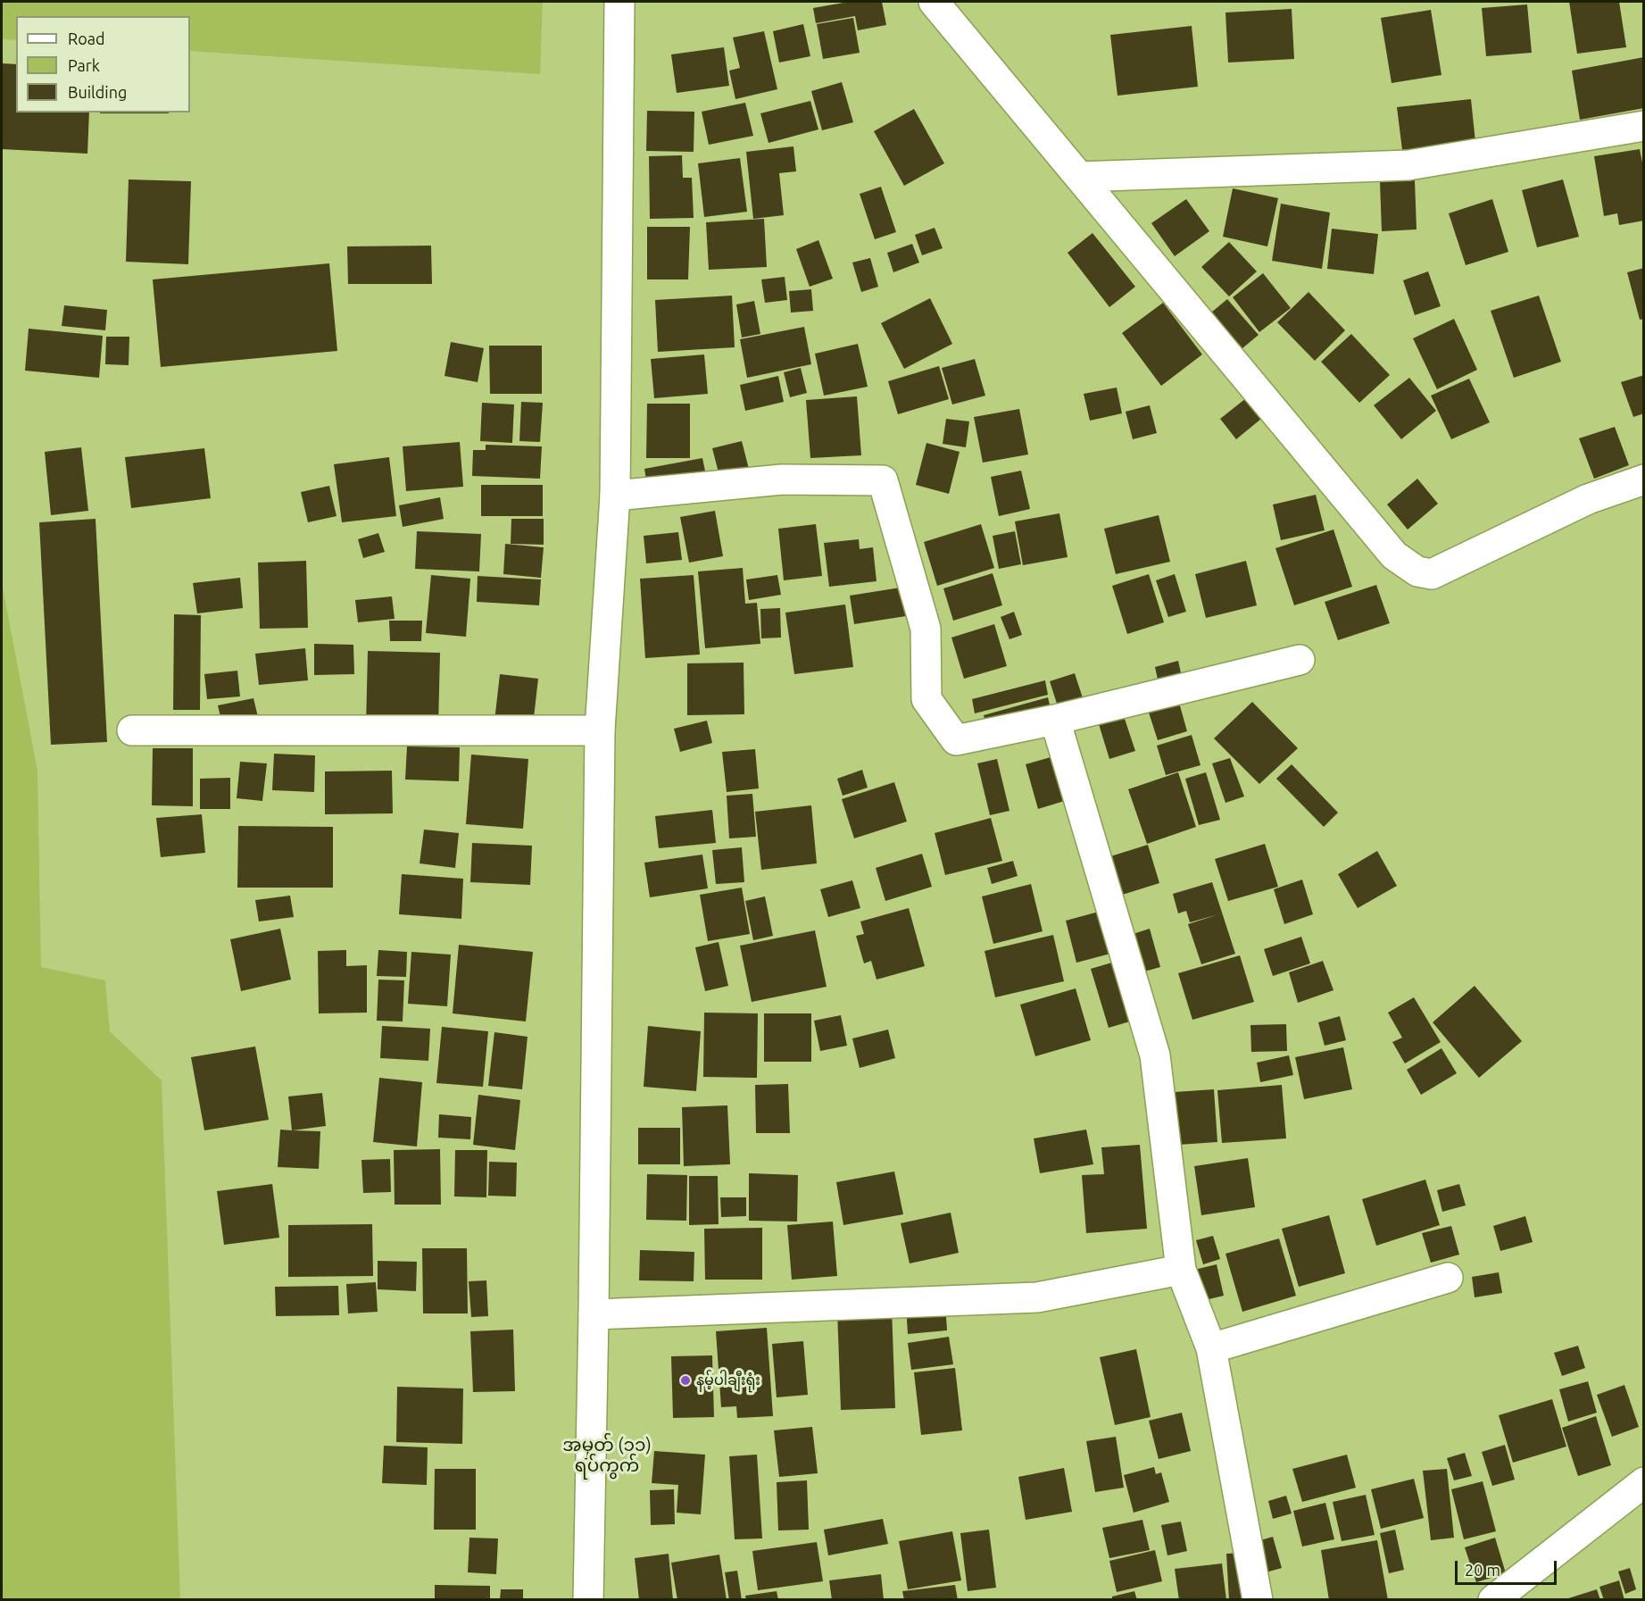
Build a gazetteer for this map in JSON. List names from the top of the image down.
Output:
{
  "districts": ["အမှတ် (၁၁) ရပ်ကွက်"],
  "places": ["နမ့်ပါချီးရုံး"],
  "legend": ["Road", "Park", "Building"],
  "scale_bar": "20 m"
}
